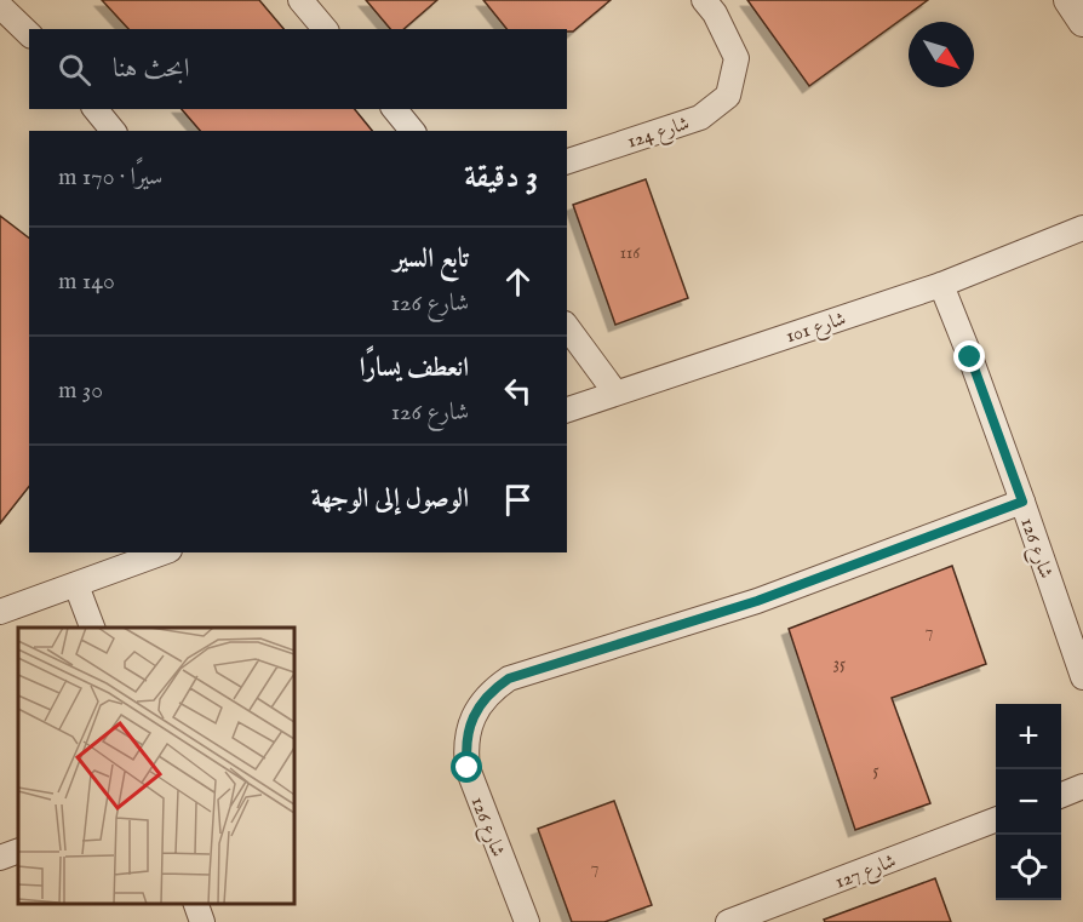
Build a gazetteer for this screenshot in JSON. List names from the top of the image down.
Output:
{
  "streets": {
    "street": [
      "شارع 124",
      "شارع 101",
      "شارع 126",
      "شارع 127"
    ]
  },
  "crossings": [
    ["شارع 101", "شارع 126"]
  ],
  "house_numbers": [
    "116",
    "7",
    "35",
    "5",
    "7"
  ],
  "north": "bottom right",
  "page": {
    "search": "ابحث هنا",
    "heading": ["3 دقيقة", "سيرًا · 170 m"],
    "list": [
      ["تابع السير", "شارع 126", "140 m"],
      ["انعطف يسارًا", "شارع 126", "30 m"],
      "الوصول إلى الوجهة"
    ],
    "map_buttons": ["+", "−"]
  }
}
